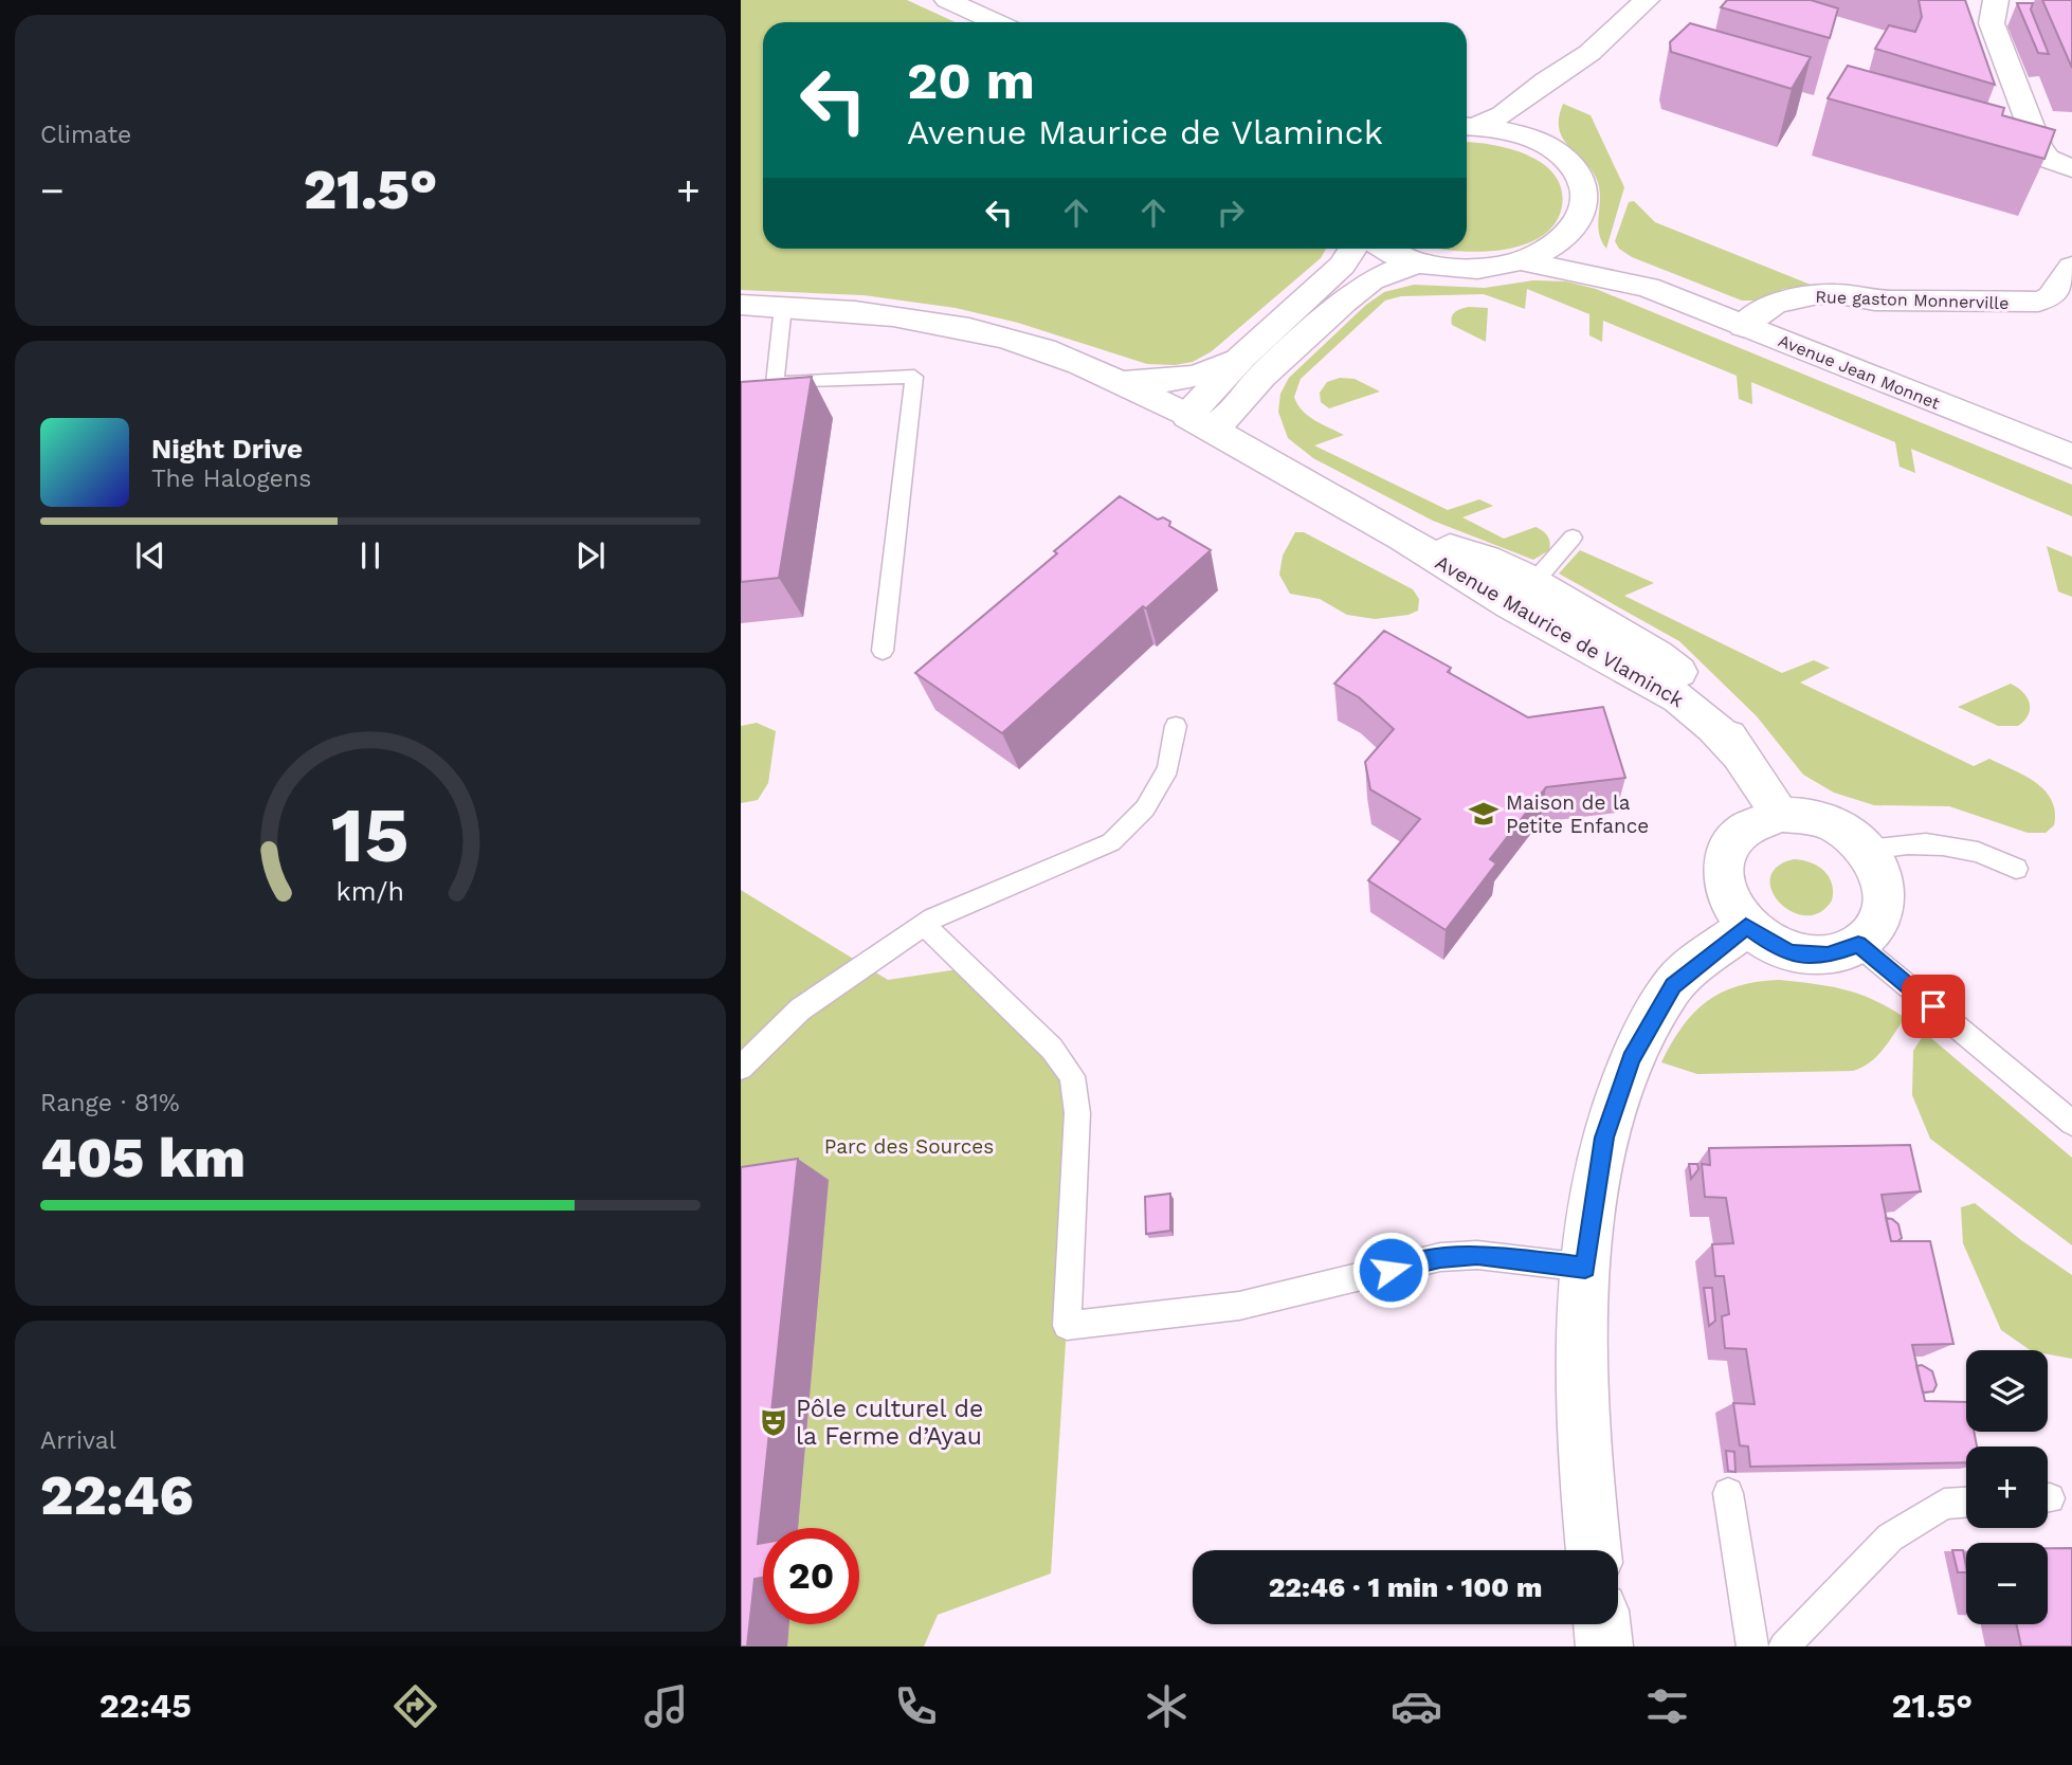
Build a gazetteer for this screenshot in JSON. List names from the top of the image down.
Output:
{
  "streets": {
    "street": ["Rue gaston Monnerville", "Avenue Jean Monnet", "Avenue Maurice de Vlaminck"]
  },
  "crossings": [
    ["Rue gaston Monnerville", "Avenue Jean Monnet"]
  ],
  "parks": ["Parc des Sources"],
  "places": {
    "school or university": ["Maison de la Petite Enfance"],
    "theatre": ["Pôle culturel de la Ferme d’Ayau"]
  },
  "page": {
    "tile": [
      "Climate",
      ["Range · 81%", "405 km"],
      ["Arrival", "22:46"]
    ],
    "turn": ["20 m", "Avenue Maurice de Vlaminck"],
    "heat": ["−", "21.5°", "+"],
    "song": ["Night Drive", "The Halogens"],
    "map_buttons": ["+", "−"],
    "limit": "20",
    "trip": "22:46 · 1 min · 100 m",
    "tabs": ["22:45", "21.5°"],
    "gauge": ["15", "km/h"]
  }
}
